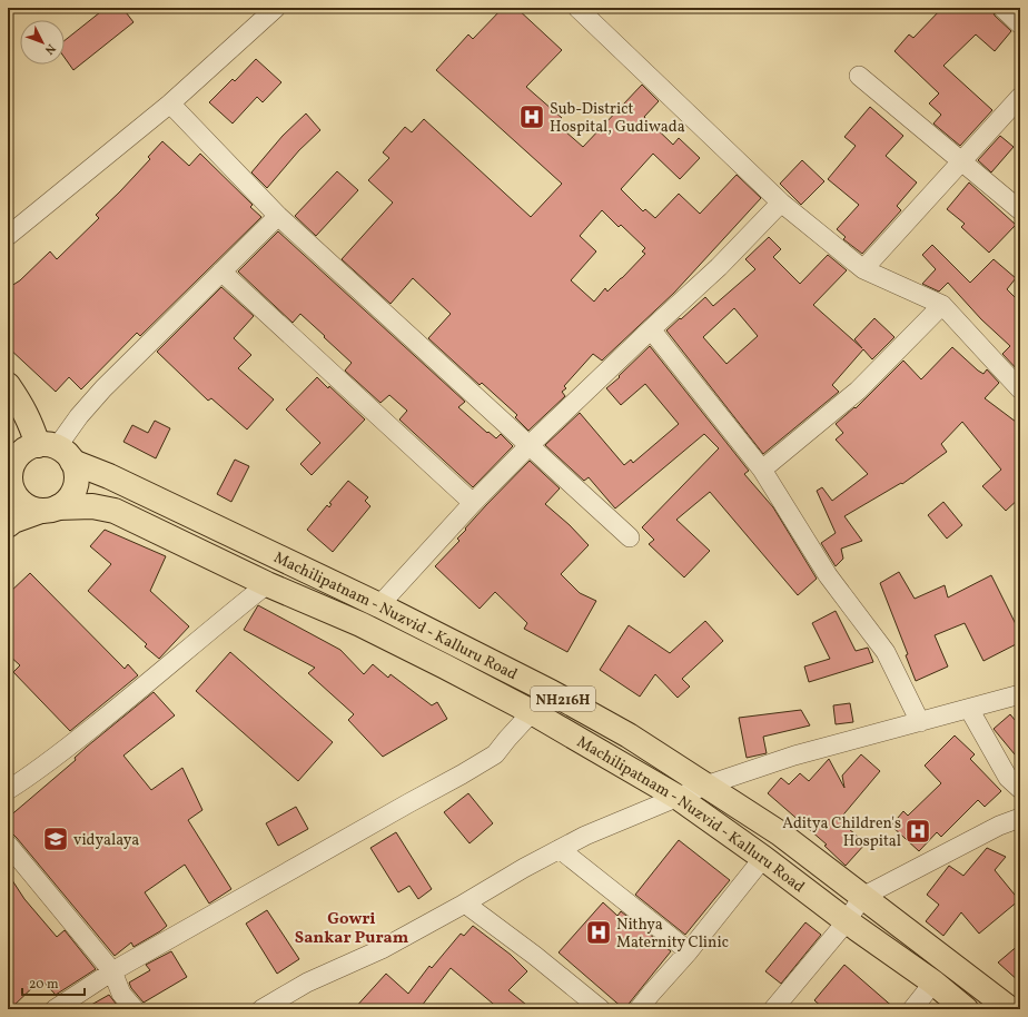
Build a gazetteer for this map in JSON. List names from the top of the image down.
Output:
{
  "streets": {
    "main road": ["Machilipatnam - Nuzvid - Kalluru Road", "NH216H"]
  },
  "crossings": [
    ["Machilipatnam - Nuzvid - Kalluru Road", "NH216H"]
  ],
  "districts": ["Gowri Sankar Puram"],
  "places": {
    "hospital": ["Sub-District Hospital, Gudiwada", "Aditya Children's Hospital", "Nithya Maternity Clinic"],
    "school or university": ["vidyalaya"]
  },
  "scale_bar": "20 m",
  "north": "bottom right"
}
